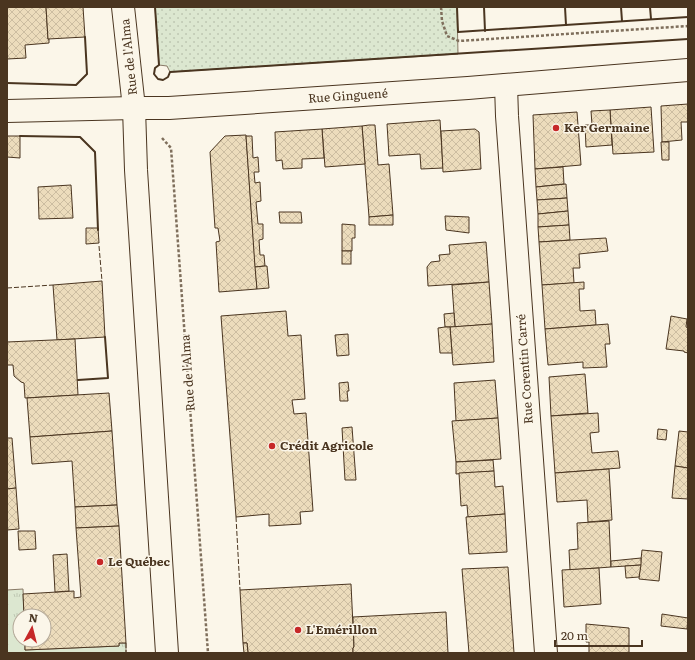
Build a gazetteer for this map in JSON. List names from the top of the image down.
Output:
{
  "streets": {
    "street": ["Rue de l'Alma", "Rue Ginguené", "Rue Corentin Carré"]
  },
  "crossings": [
    ["Rue de l'Alma", "Rue Ginguené"],
    ["Rue Ginguené", "Rue Corentin Carré"]
  ],
  "places": [
    "Ker Germaine",
    "Crédit Agricole",
    "Le Québec",
    "L'Emérillon"
  ],
  "scale_bar": "20 m",
  "north": "top"
}
